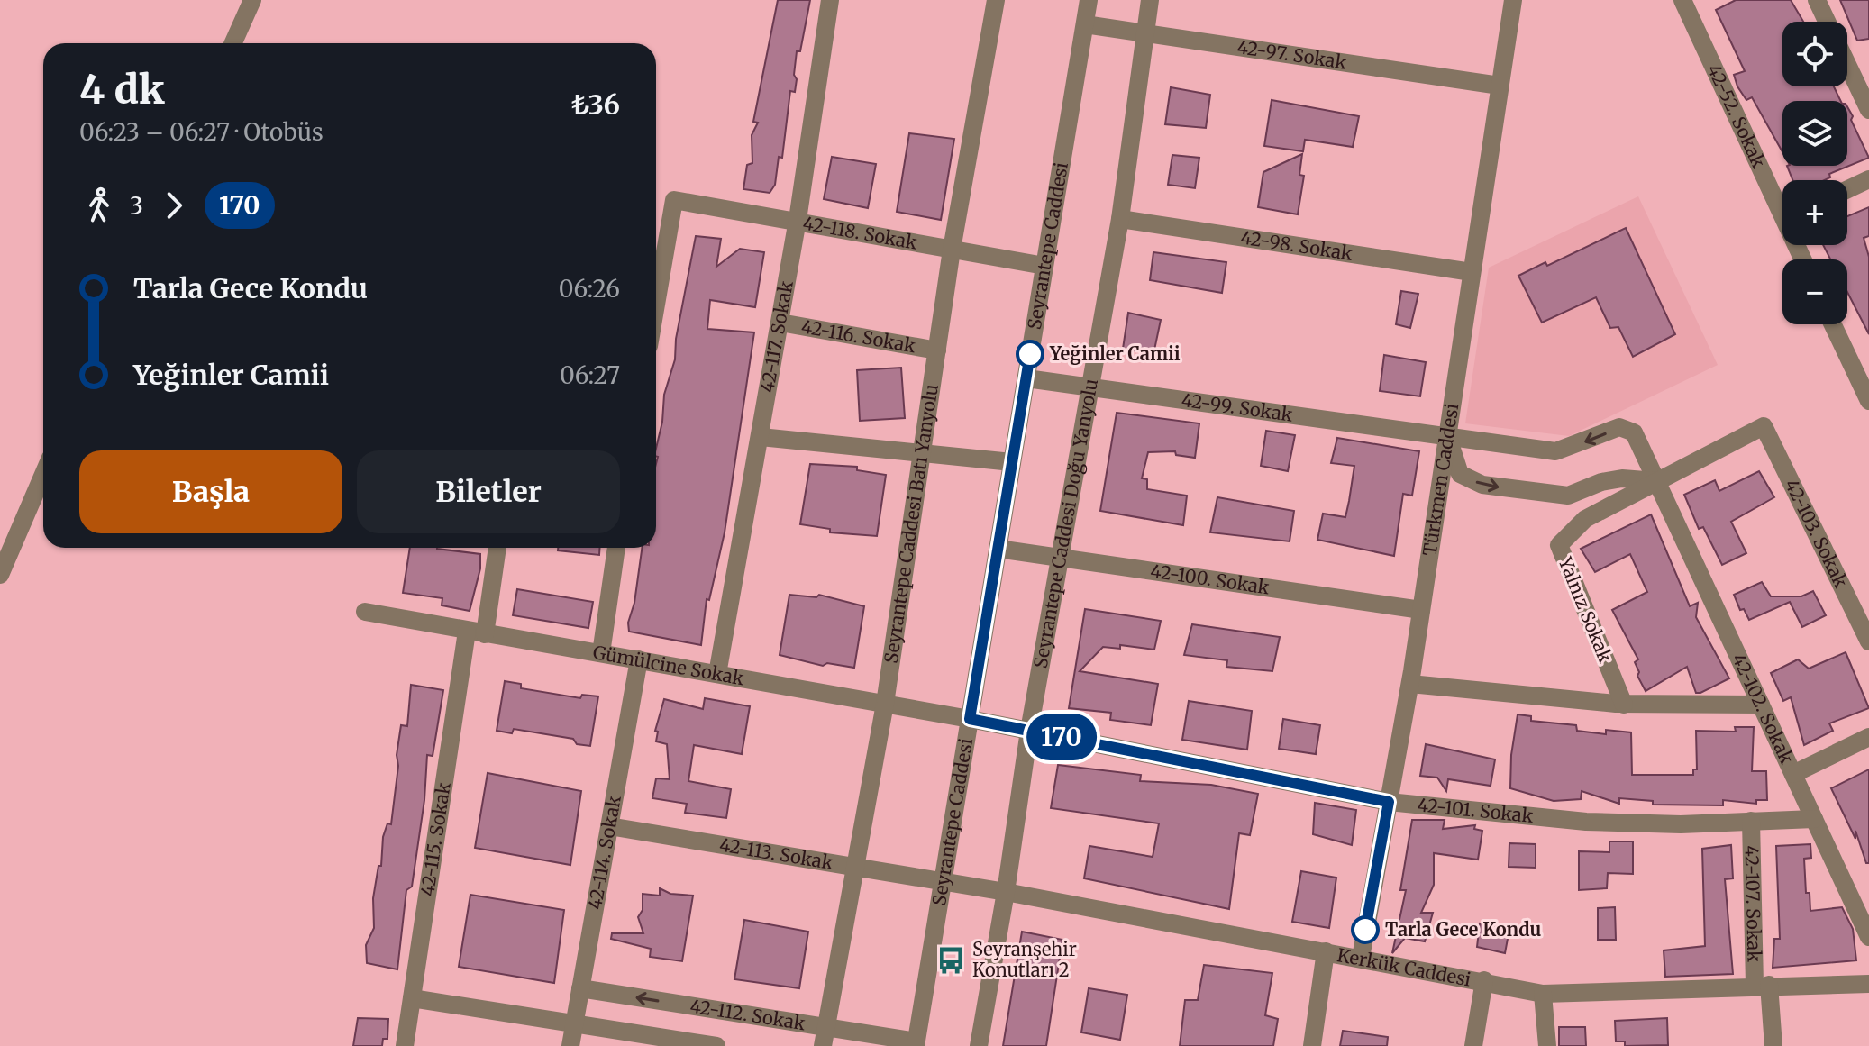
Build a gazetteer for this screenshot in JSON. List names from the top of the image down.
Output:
{
  "streets": {
    "street": [
      "42-97. Sokak",
      "42-52. Sokak",
      "42-118. Sokak",
      "Seyrantepe Caddesi",
      "42-98. Sokak",
      "42-116. Sokak",
      "42-117. Sokak",
      "42-99. Sokak",
      "Türkmen Caddesi",
      "Seyrantepe Caddesi Batı Yanyolu",
      "Seyrantepe Caddesi Doğu Yanyolu",
      "42-103. Sokak",
      "42-100. Sokak",
      "Yalnız Sokak",
      "Gümülcine Sokak",
      "42-102. Sokak",
      "42-101. Sokak",
      "42-115. Sokak",
      "42-114. Sokak",
      "42-113. Sokak",
      "42-107. Sokak",
      "Kerkük Caddesi",
      "42-112. Sokak"
    ]
  },
  "crossings": [
    ["42-97. Sokak", "Seyrantepe Caddesi"],
    ["42-97. Sokak", "Türkmen Caddesi"],
    ["42-97. Sokak", "Seyrantepe Caddesi Doğu Yanyolu"],
    ["42-118. Sokak", "Seyrantepe Caddesi"],
    ["42-118. Sokak", "42-117. Sokak"],
    ["42-118. Sokak", "Seyrantepe Caddesi Batı Yanyolu"],
    ["Seyrantepe Caddesi", "42-99. Sokak"],
    ["Seyrantepe Caddesi", "42-100. Sokak"],
    ["Seyrantepe Caddesi", "Gümülcine Sokak"],
    ["Seyrantepe Caddesi", "42-101. Sokak"],
    ["Seyrantepe Caddesi", "42-113. Sokak"],
    ["Seyrantepe Caddesi", "Kerkük Caddesi"],
    ["Seyrantepe Caddesi", "42-112. Sokak"],
    ["42-98. Sokak", "Türkmen Caddesi"],
    ["42-98. Sokak", "Seyrantepe Caddesi Doğu Yanyolu"],
    ["42-116. Sokak", "42-117. Sokak"],
    ["42-116. Sokak", "Seyrantepe Caddesi Batı Yanyolu"],
    ["42-117. Sokak", "Gümülcine Sokak"],
    ["42-99. Sokak", "Türkmen Caddesi"],
    ["42-99. Sokak", "Seyrantepe Caddesi Doğu Yanyolu"],
    ["42-99. Sokak", "42-103. Sokak"],
    ["42-99. Sokak", "Yalnız Sokak"],
    ["42-99. Sokak", "42-102. Sokak"],
    ["Türkmen Caddesi", "42-100. Sokak"],
    ["Türkmen Caddesi", "42-101. Sokak"],
    ["Türkmen Caddesi", "Kerkük Caddesi"],
    ["Seyrantepe Caddesi Batı Yanyolu", "Gümülcine Sokak"],
    ["Seyrantepe Caddesi Batı Yanyolu", "42-113. Sokak"],
    ["Seyrantepe Caddesi Batı Yanyolu", "42-112. Sokak"],
    ["Seyrantepe Caddesi Doğu Yanyolu", "42-100. Sokak"],
    ["Seyrantepe Caddesi Doğu Yanyolu", "42-101. Sokak"],
    ["Seyrantepe Caddesi Doğu Yanyolu", "Kerkük Caddesi"],
    ["42-103. Sokak", "Yalnız Sokak"],
    ["42-103. Sokak", "42-102. Sokak"],
    ["Yalnız Sokak", "42-102. Sokak"],
    ["Gümülcine Sokak", "42-101. Sokak"],
    ["Gümülcine Sokak", "42-115. Sokak"],
    ["Gümülcine Sokak", "42-114. Sokak"],
    ["42-102. Sokak", "42-101. Sokak"],
    ["42-101. Sokak", "42-107. Sokak"],
    ["42-115. Sokak", "42-112. Sokak"],
    ["42-114. Sokak", "42-113. Sokak"],
    ["42-114. Sokak", "42-112. Sokak"],
    ["42-113. Sokak", "Kerkük Caddesi"],
    ["42-107. Sokak", "Kerkük Caddesi"]
  ],
  "places": {
    "other": ["Yeğinler Camii", "Tarla Gece Kondu"],
    "bus stop": ["Seyranşehir Konutları 2"]
  },
  "lines": ["bus line 170"],
  "page": {
    "on_map": "170",
    "map_buttons": ["+", "−"],
    "heading": ["4 dk", "06:23 – 06:27 · Otobüs", "₺36"],
    "legs": ["3", "170"],
    "list": [
      {
        "name": "Tarla Gece Kondu",
        "value": "06:26"
      },
      {
        "name": "Yeğinler Camii",
        "value": "06:27"
      }
    ],
    "buttons": ["Başla", "Biletler"]
  }
}
